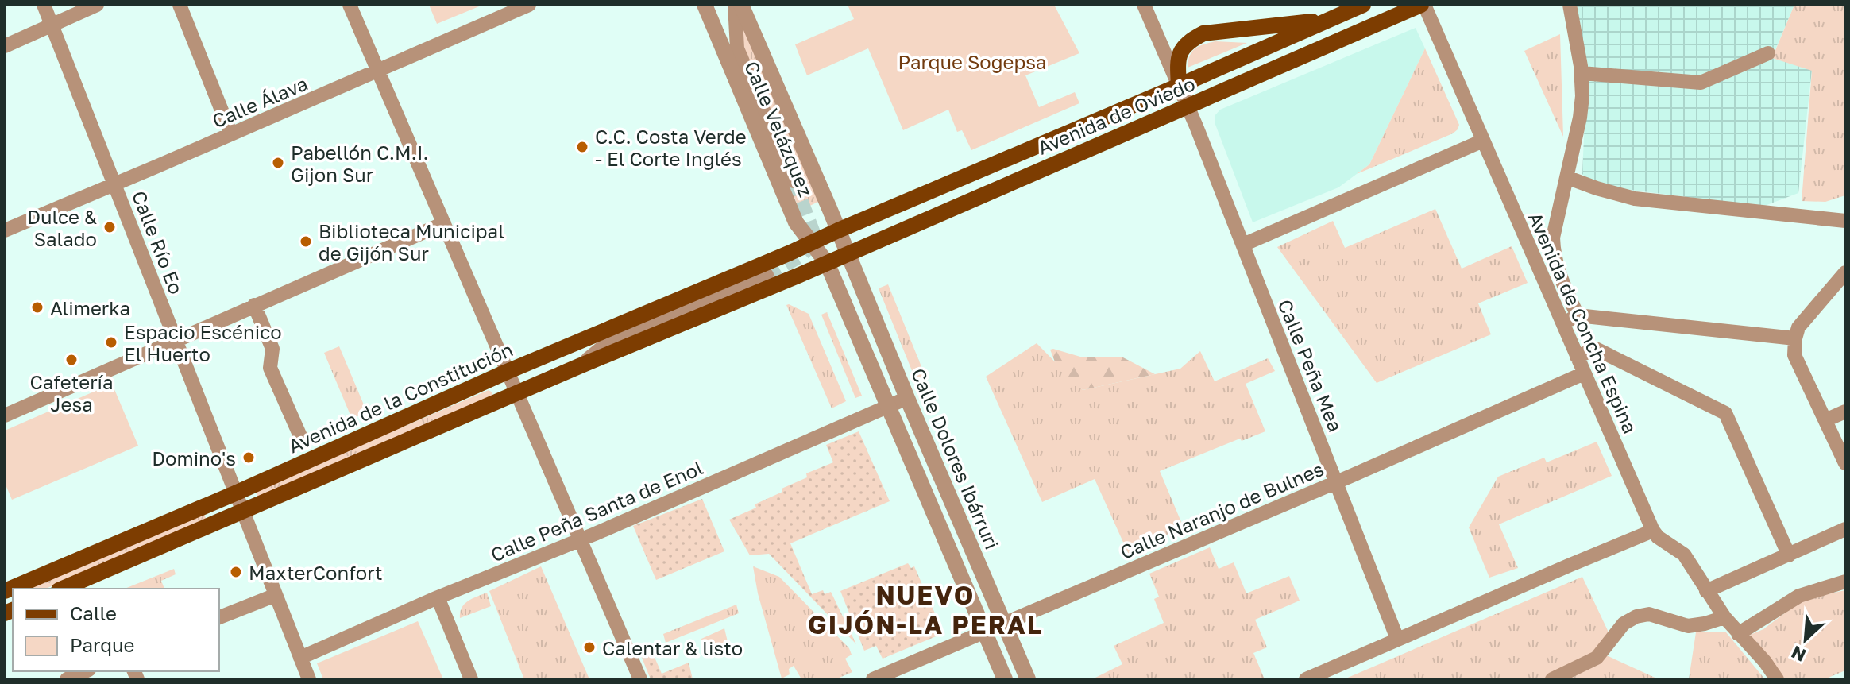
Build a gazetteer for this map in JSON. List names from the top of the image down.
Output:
{
  "streets": {
    "main road": ["Avenida de Oviedo", "Avenida de la Constitución"],
    "street": [
      "Calle Álava",
      "Calle Velázquez",
      "Calle Río Eo",
      "Avenida de Concha Espina",
      "Calle Peña Mea",
      "Calle Dolores Ibárruri",
      "Calle Naranjo de Bulnes",
      "Calle Peña Santa de Enol"
    ]
  },
  "crossings": [
    ["Calle Álava", "Calle Río Eo"],
    ["Avenida de Oviedo", "Calle Velázquez"],
    ["Avenida de Oviedo", "Avenida de Concha Espina"],
    ["Avenida de Oviedo", "Calle Peña Mea"],
    ["Avenida de Oviedo", "Avenida de la Constitución"],
    ["Avenida de Oviedo", "Calle Dolores Ibárruri"],
    ["Calle Velázquez", "Avenida de la Constitución"],
    ["Calle Velázquez", "Calle Dolores Ibárruri"],
    ["Calle Río Eo", "Avenida de la Constitución"],
    ["Calle Río Eo", "Calle Peña Santa de Enol"],
    ["Avenida de Concha Espina", "Calle Naranjo de Bulnes"],
    ["Calle Peña Mea", "Calle Naranjo de Bulnes"],
    ["Calle Dolores Ibárruri", "Calle Naranjo de Bulnes"],
    ["Calle Dolores Ibárruri", "Calle Peña Santa de Enol"]
  ],
  "districts": ["NUEVO GIJÓN-LA PERAL"],
  "parks": ["Parque Sogepsa"],
  "places": [
    "C.C. Costa Verde - El Corte Inglés",
    "Pabellón C.M.I. Gijon Sur",
    "Dulce & Salado",
    "Biblioteca Municipal de Gijón Sur",
    "Alimerka",
    "Espacio Escénico El Huerto",
    "Cafetería Jesa",
    "Domino's",
    "MaxterConfort",
    "Calentar & listo"
  ],
  "legend": ["Calle", "Parque"],
  "north": "bottom left"
}
